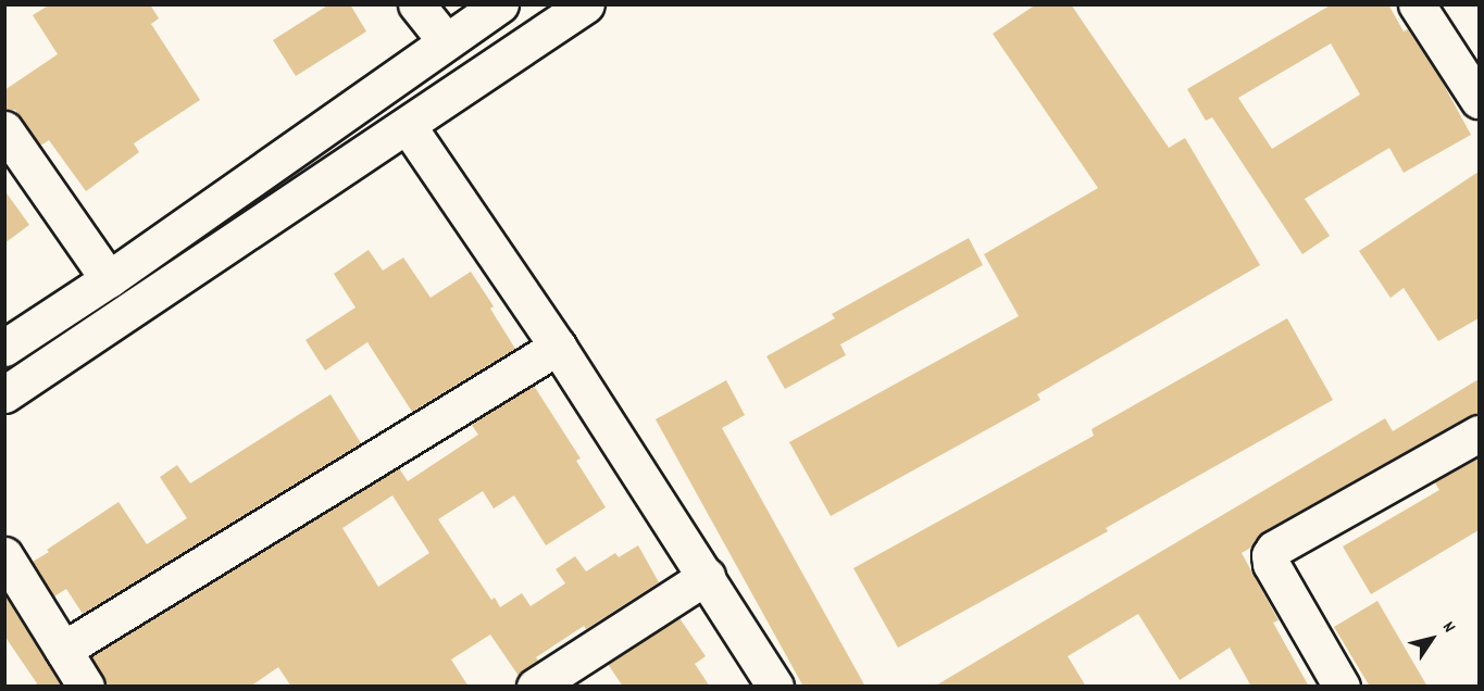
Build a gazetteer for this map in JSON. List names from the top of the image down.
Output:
{
  "north": "top right"
}
